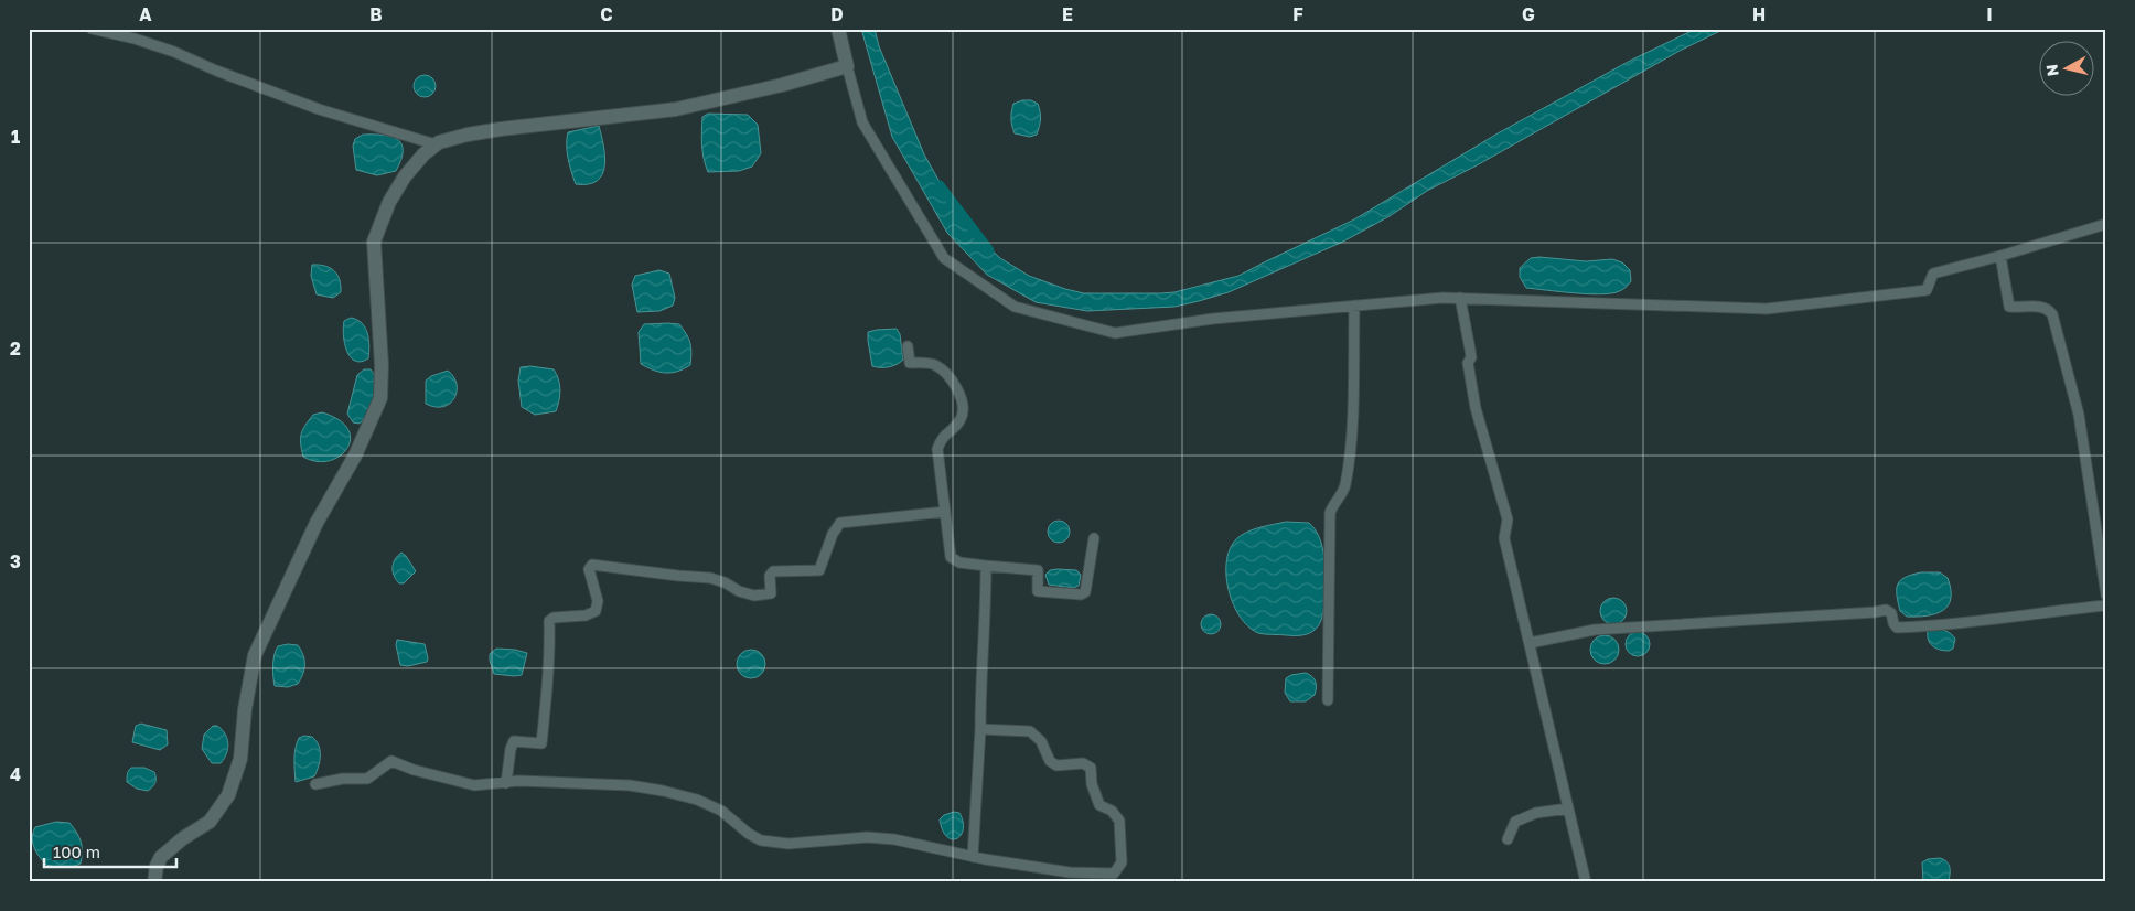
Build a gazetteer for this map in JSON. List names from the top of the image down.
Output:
{
  "scale_bar": "100 m",
  "north": "left",
  "grid": {
    "columns": [
      "A",
      "B",
      "C",
      "D",
      "E",
      "F",
      "G",
      "H",
      "I"
    ],
    "rows": [
      "1",
      "2",
      "3",
      "4"
    ]
  }
}
